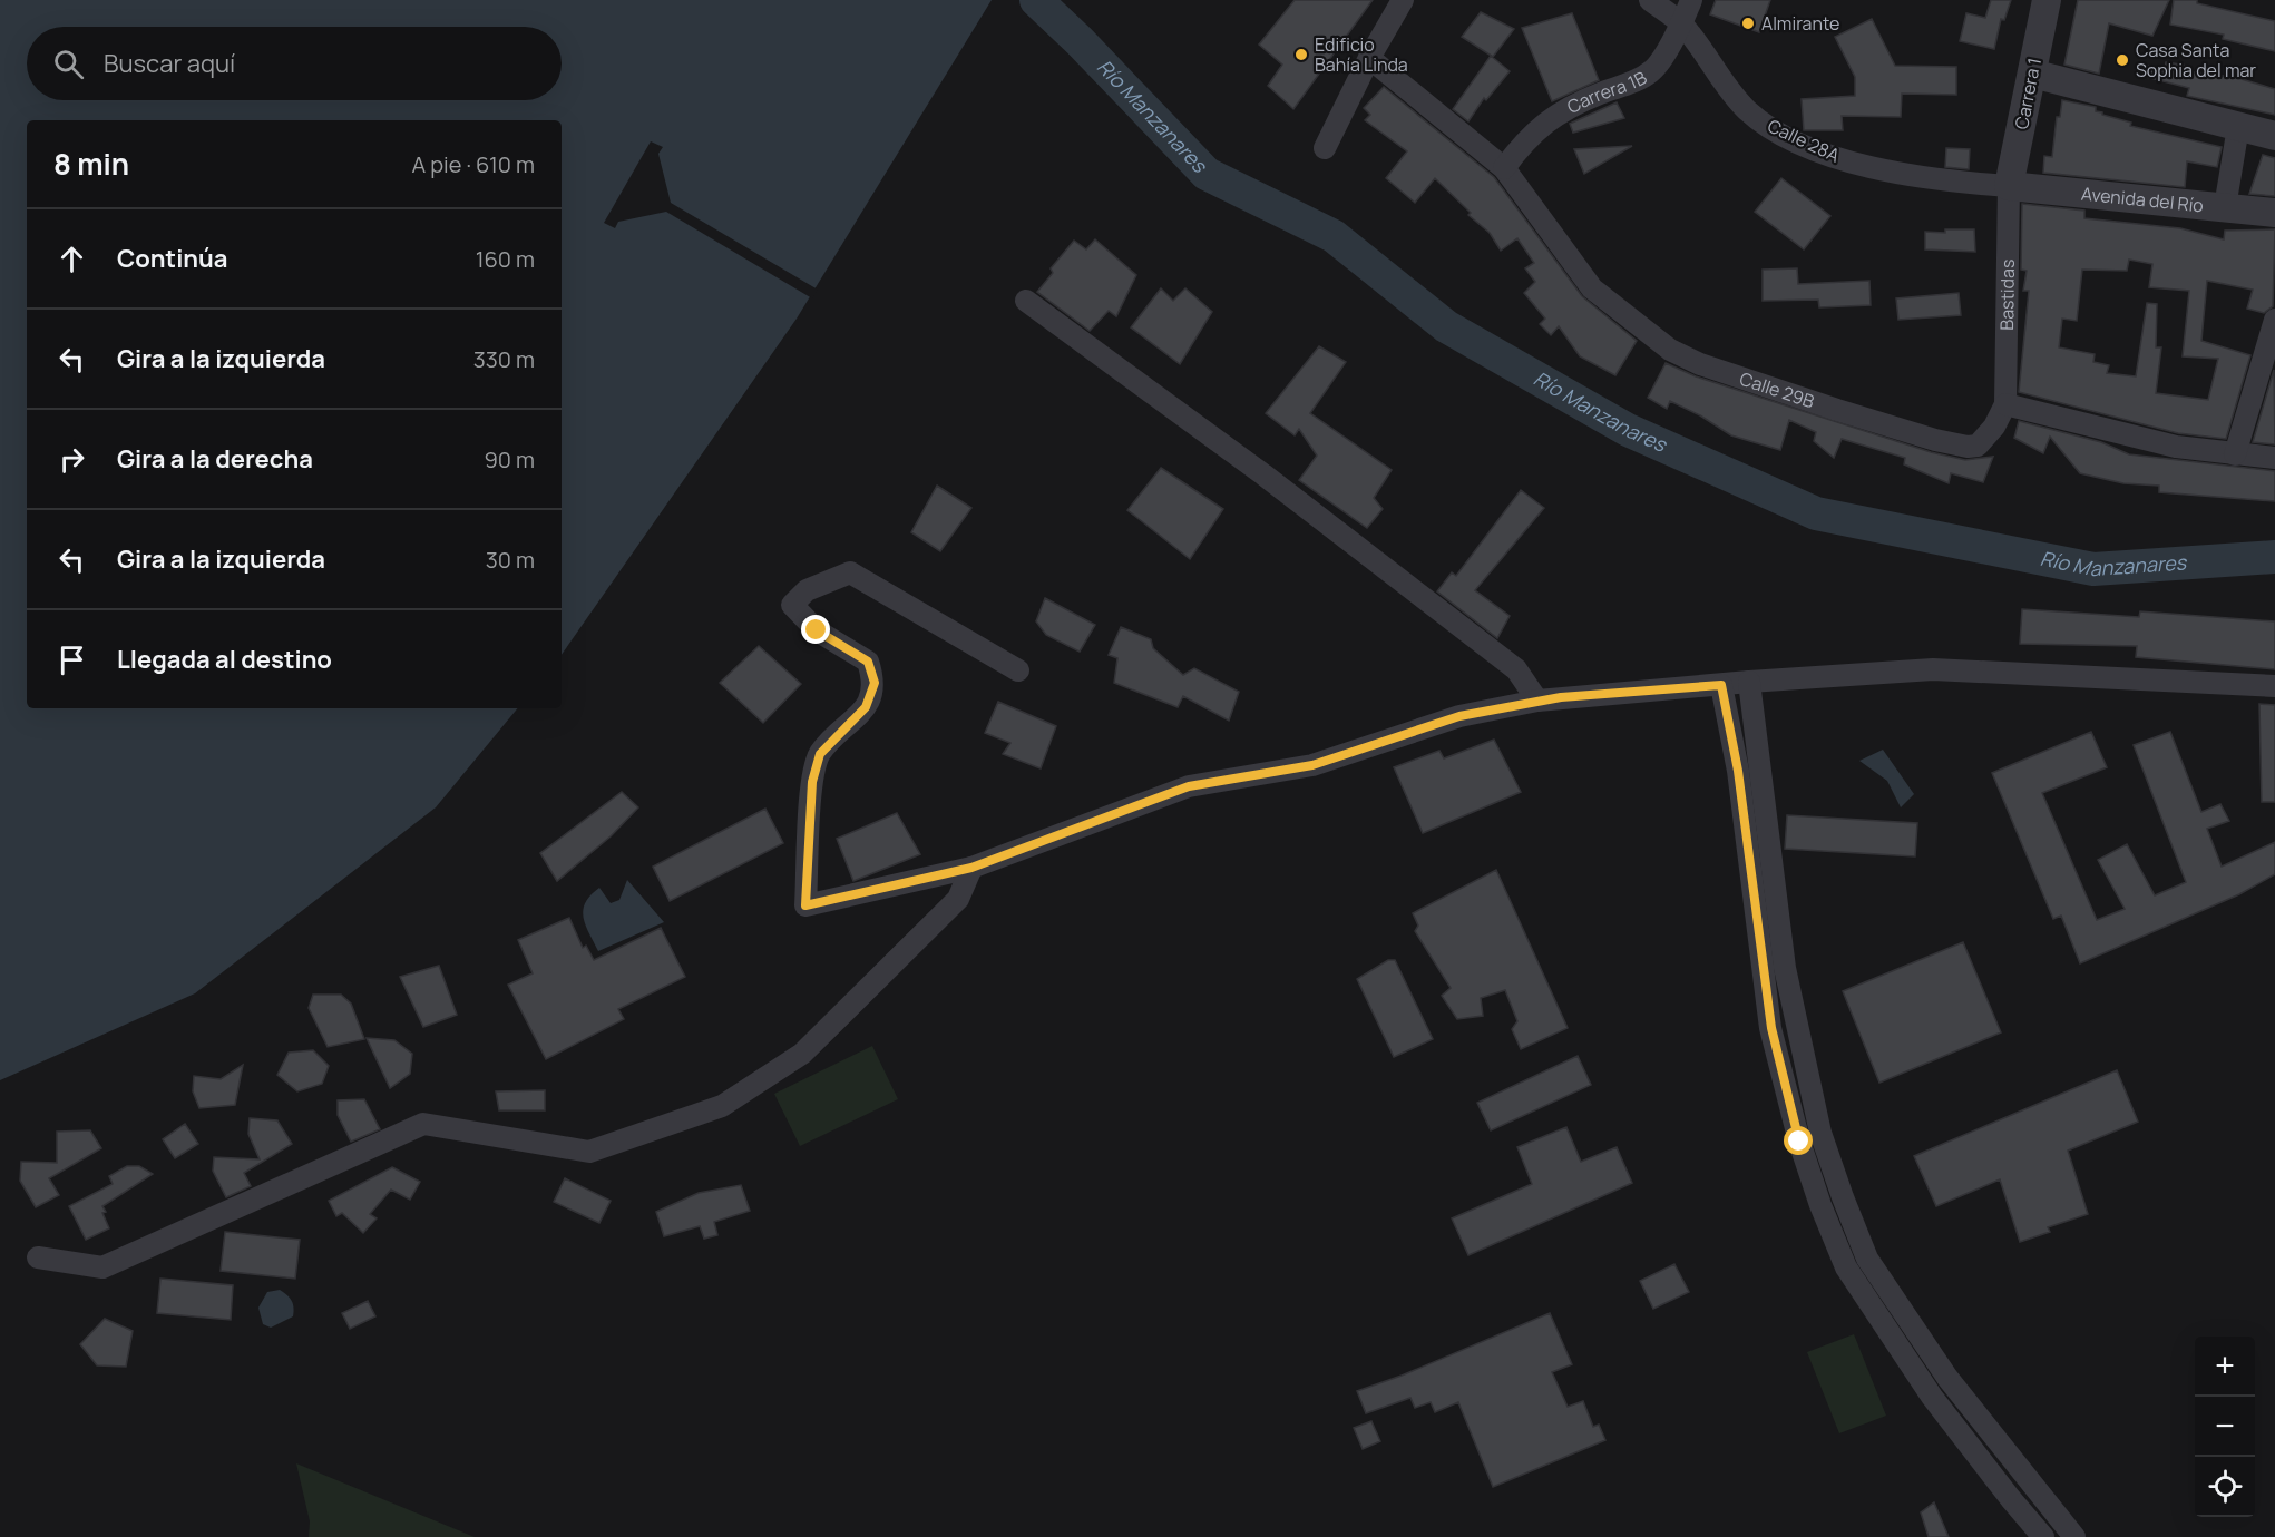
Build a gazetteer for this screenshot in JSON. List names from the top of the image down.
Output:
{
  "streets": {
    "street": [
      "Carrera 1B",
      "Carrera 1",
      "Calle 28A",
      "Avenida del Río",
      "Bastidas",
      "Calle 29B"
    ]
  },
  "crossings": [
    ["Carrera 1B", "Calle 28A"],
    ["Carrera 1B", "Calle 29B"],
    ["Carrera 1", "Calle 28A"],
    ["Carrera 1", "Avenida del Río"],
    ["Carrera 1", "Bastidas"],
    ["Calle 28A", "Avenida del Río"],
    ["Calle 28A", "Bastidas"],
    ["Avenida del Río", "Bastidas"],
    ["Bastidas", "Calle 29B"]
  ],
  "water": ["Río Manzanares"],
  "places": ["Almirante", "Edificio Bahía Linda", "Casa Santa Sophia del mar"],
  "page": {
    "search": "Buscar aquí",
    "heading": ["8 min", "A pie · 610 m"],
    "list": [
      ["Continúa", "160 m"],
      ["Gira a la izquierda", "330 m"],
      ["Gira a la derecha", "90 m"],
      ["Gira a la izquierda", "30 m"],
      "Llegada al destino"
    ],
    "map_buttons": ["+", "−"]
  }
}
